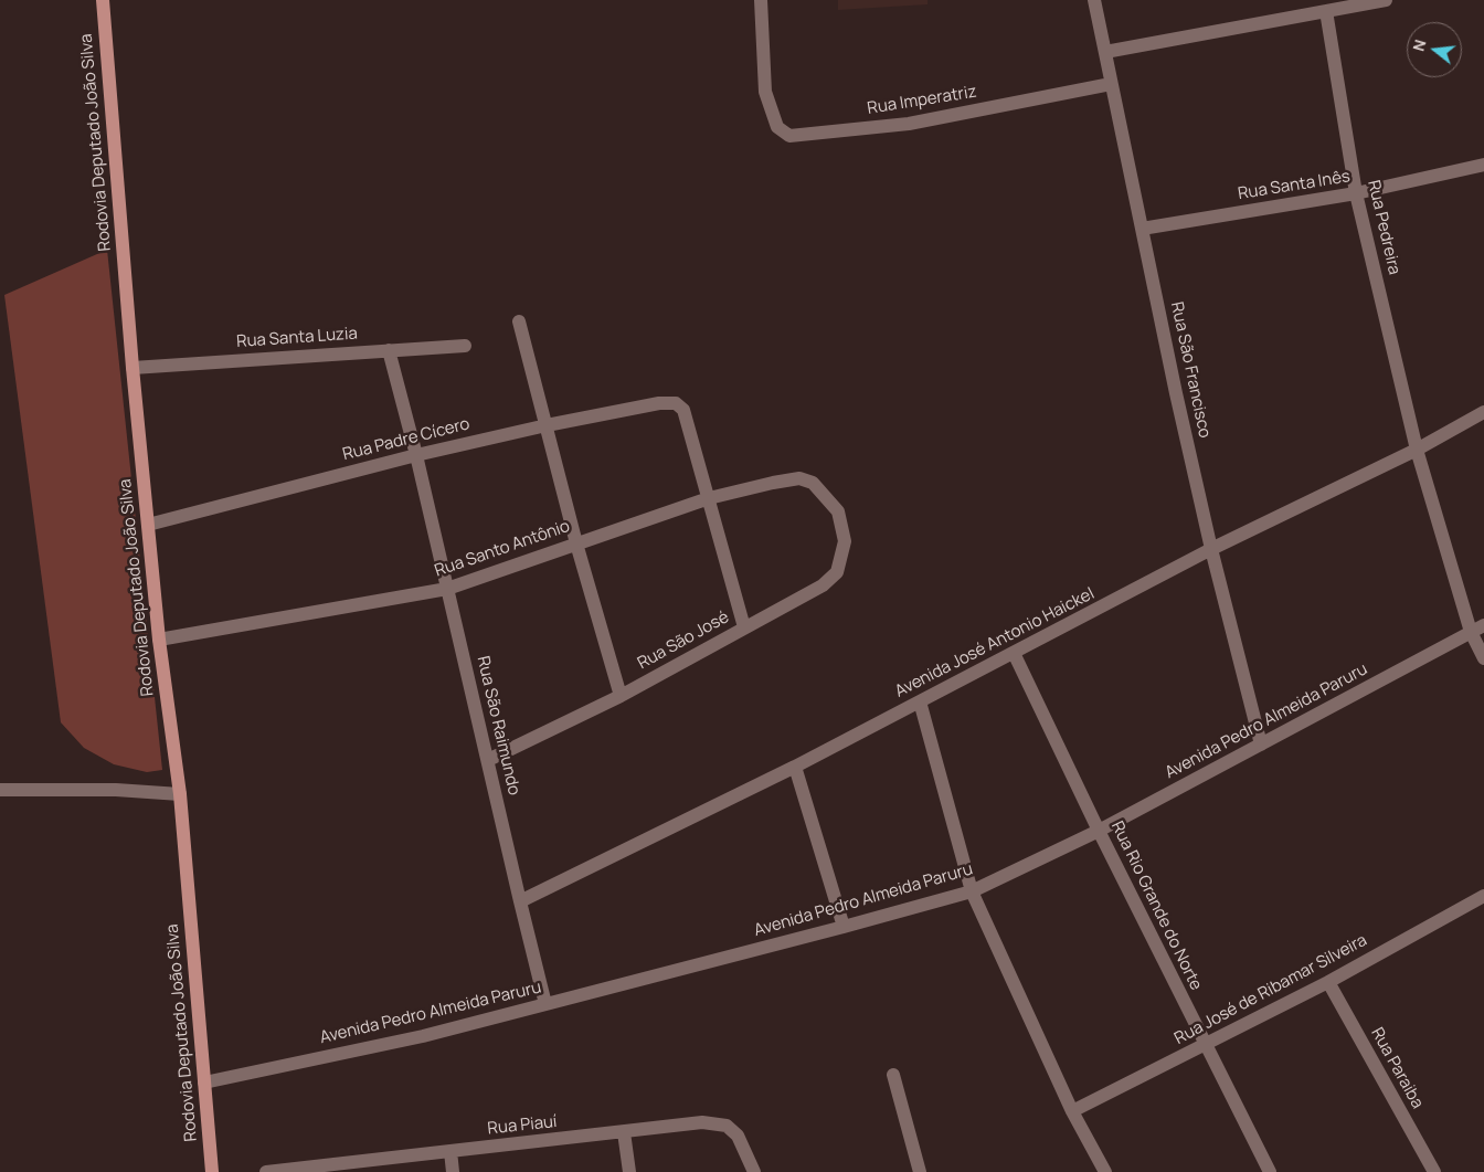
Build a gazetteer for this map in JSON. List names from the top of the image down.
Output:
{
  "streets": {
    "main road": ["Rodovia Deputado João Silva"],
    "street": [
      "Rua Imperatriz",
      "Rua Santa Inês",
      "Rua Pedreira",
      "Rua Santa Luzia",
      "Rua São Francisco",
      "Rua Padre Cícero",
      "Rua Santo Antônio",
      "Rua São José",
      "Avenida José Antonio Haickel",
      "Avenida Pedro Almeida Paruru",
      "Rua São Raimundo",
      "Rua Rio Grande do Norte",
      "Rua José de Ribamar Silveira",
      "Rua Paraiba",
      "Rua Piauí"
    ]
  },
  "crossings": [
    ["Rua Imperatriz", "Rua São Francisco"],
    ["Rodovia Deputado João Silva", "Rua Santa Luzia"],
    ["Rodovia Deputado João Silva", "Rua Padre Cícero"],
    ["Rodovia Deputado João Silva", "Rua Santo Antônio"],
    ["Rodovia Deputado João Silva", "Avenida Pedro Almeida Paruru"],
    ["Rua Santa Inês", "Rua Pedreira"],
    ["Rua Santa Inês", "Rua São Francisco"],
    ["Rua Pedreira", "Avenida José Antonio Haickel"],
    ["Rua Pedreira", "Avenida Pedro Almeida Paruru"],
    ["Rua Santa Luzia", "Rua São Raimundo"],
    ["Rua São Francisco", "Avenida José Antonio Haickel"],
    ["Rua São Francisco", "Avenida Pedro Almeida Paruru"],
    ["Rua Padre Cícero", "Rua Santo Antônio"],
    ["Rua Padre Cícero", "Rua São Raimundo"],
    ["Rua Santo Antônio", "Rua São José"],
    ["Rua Santo Antônio", "Rua São Raimundo"],
    ["Rua São José", "Rua São Raimundo"],
    ["Avenida José Antonio Haickel", "Rua São Raimundo"],
    ["Avenida José Antonio Haickel", "Rua Rio Grande do Norte"],
    ["Avenida Pedro Almeida Paruru", "Rua São Raimundo"],
    ["Avenida Pedro Almeida Paruru", "Rua Rio Grande do Norte"],
    ["Rua Rio Grande do Norte", "Rua José de Ribamar Silveira"],
    ["Rua José de Ribamar Silveira", "Rua Paraiba"]
  ],
  "north": "left"
}
